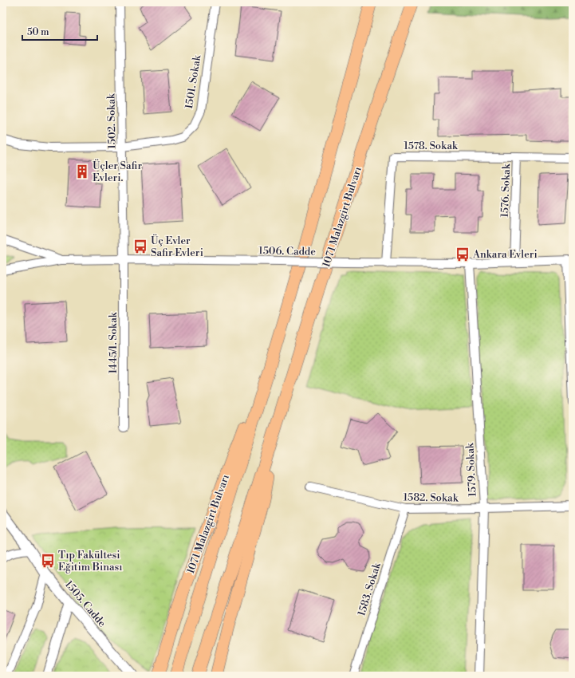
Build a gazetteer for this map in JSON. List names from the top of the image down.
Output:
{
  "streets": {
    "main road": ["1071 Malazgirt Bulvarı"],
    "street": [
      "1501. Sokak",
      "1502. Sokak",
      "1578. Sokak",
      "1576. Sokak",
      "1506. Cadde",
      "1445/1. Sokak",
      "1579. Sokak",
      "1582. Sokak",
      "1583. Sokak",
      "1505. Cadde"
    ]
  },
  "crossings": [
    ["1501. Sokak", "1502. Sokak"],
    ["1502. Sokak", "1506. Cadde"],
    ["1502. Sokak", "1445/1. Sokak"],
    ["1578. Sokak", "1576. Sokak"],
    ["1578. Sokak", "1506. Cadde"],
    ["1576. Sokak", "1506. Cadde"],
    ["1506. Cadde", "1445/1. Sokak"],
    ["1506. Cadde", "1579. Sokak"],
    ["1579. Sokak", "1582. Sokak"],
    ["1582. Sokak", "1583. Sokak"]
  ],
  "places": {
    "building": ["Üçler Safir Evleri."],
    "bus stop": ["Üç Evler Safir Evleri", "Ankara Evleri", "Tıp Fakültesi Eğitim Binası"]
  },
  "scale_bar": "50 m"
}
